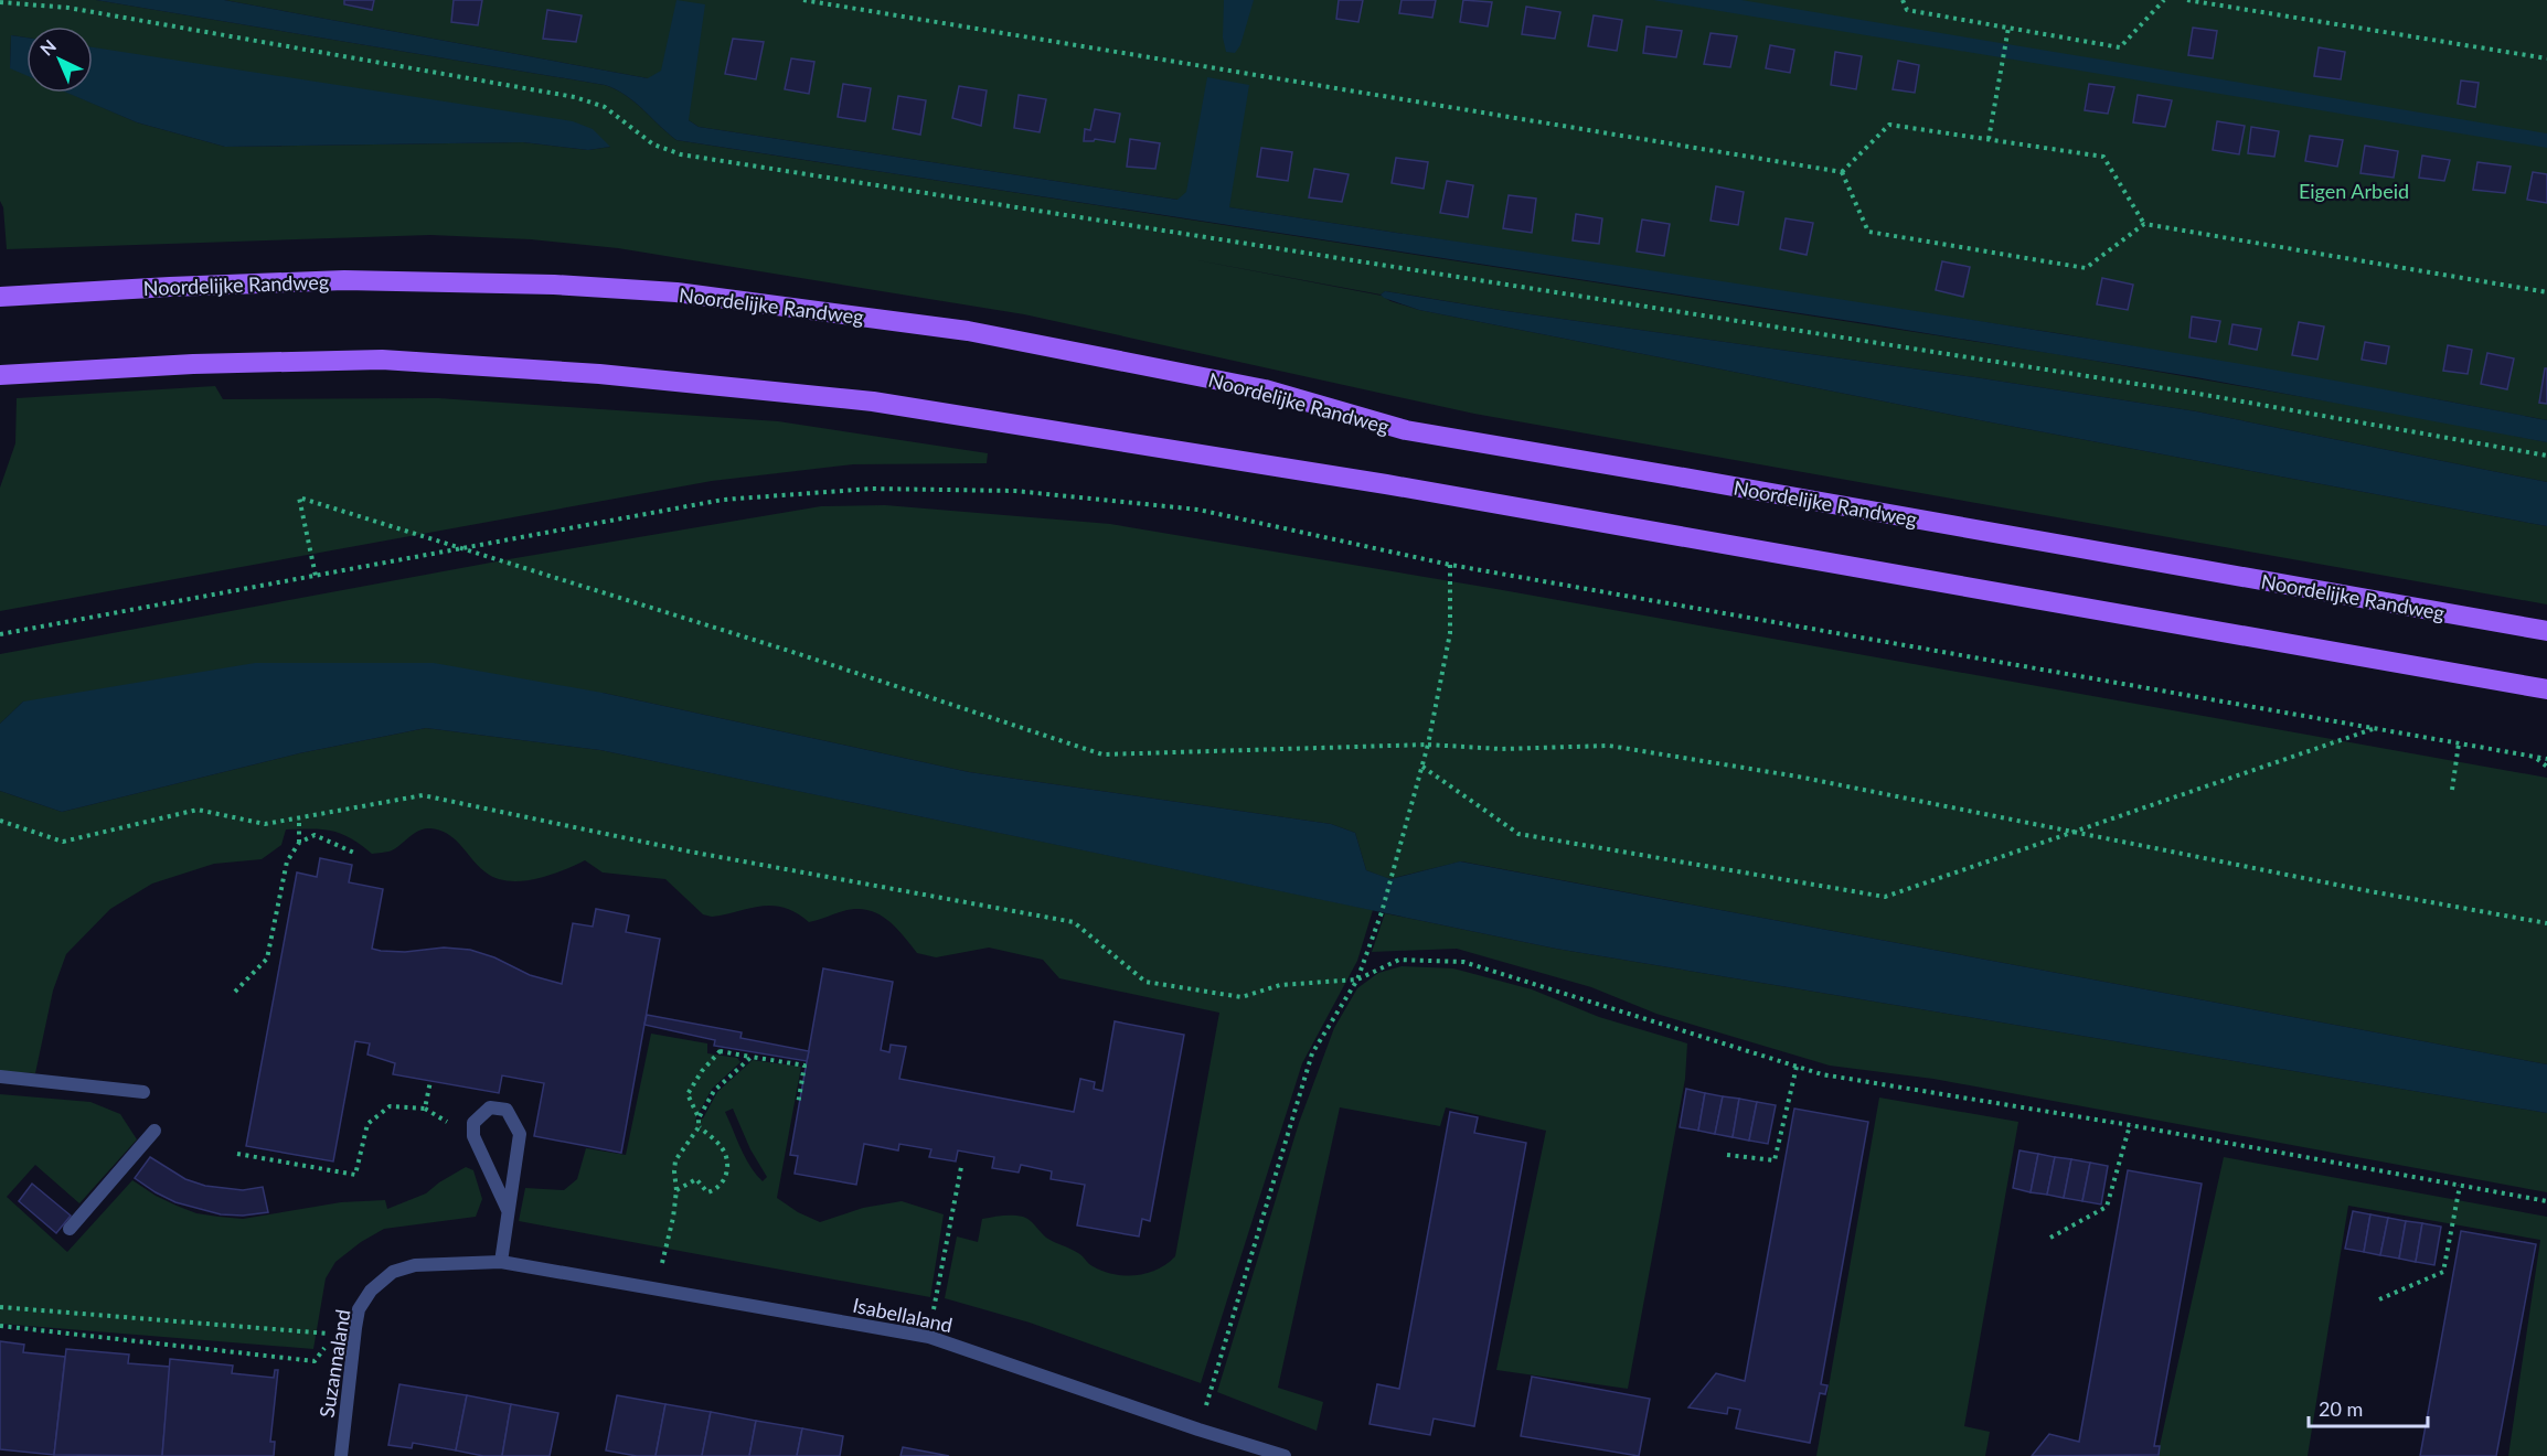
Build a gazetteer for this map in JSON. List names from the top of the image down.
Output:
{
  "streets": {
    "main road": ["Noordelijke Randweg"],
    "street": ["Isabellaland", "Suzannaland"]
  },
  "crossings": [
    ["Isabellaland", "Suzannaland"]
  ],
  "parks": ["Eigen Arbeid"],
  "scale_bar": "20 m",
  "north": "top left"
}
